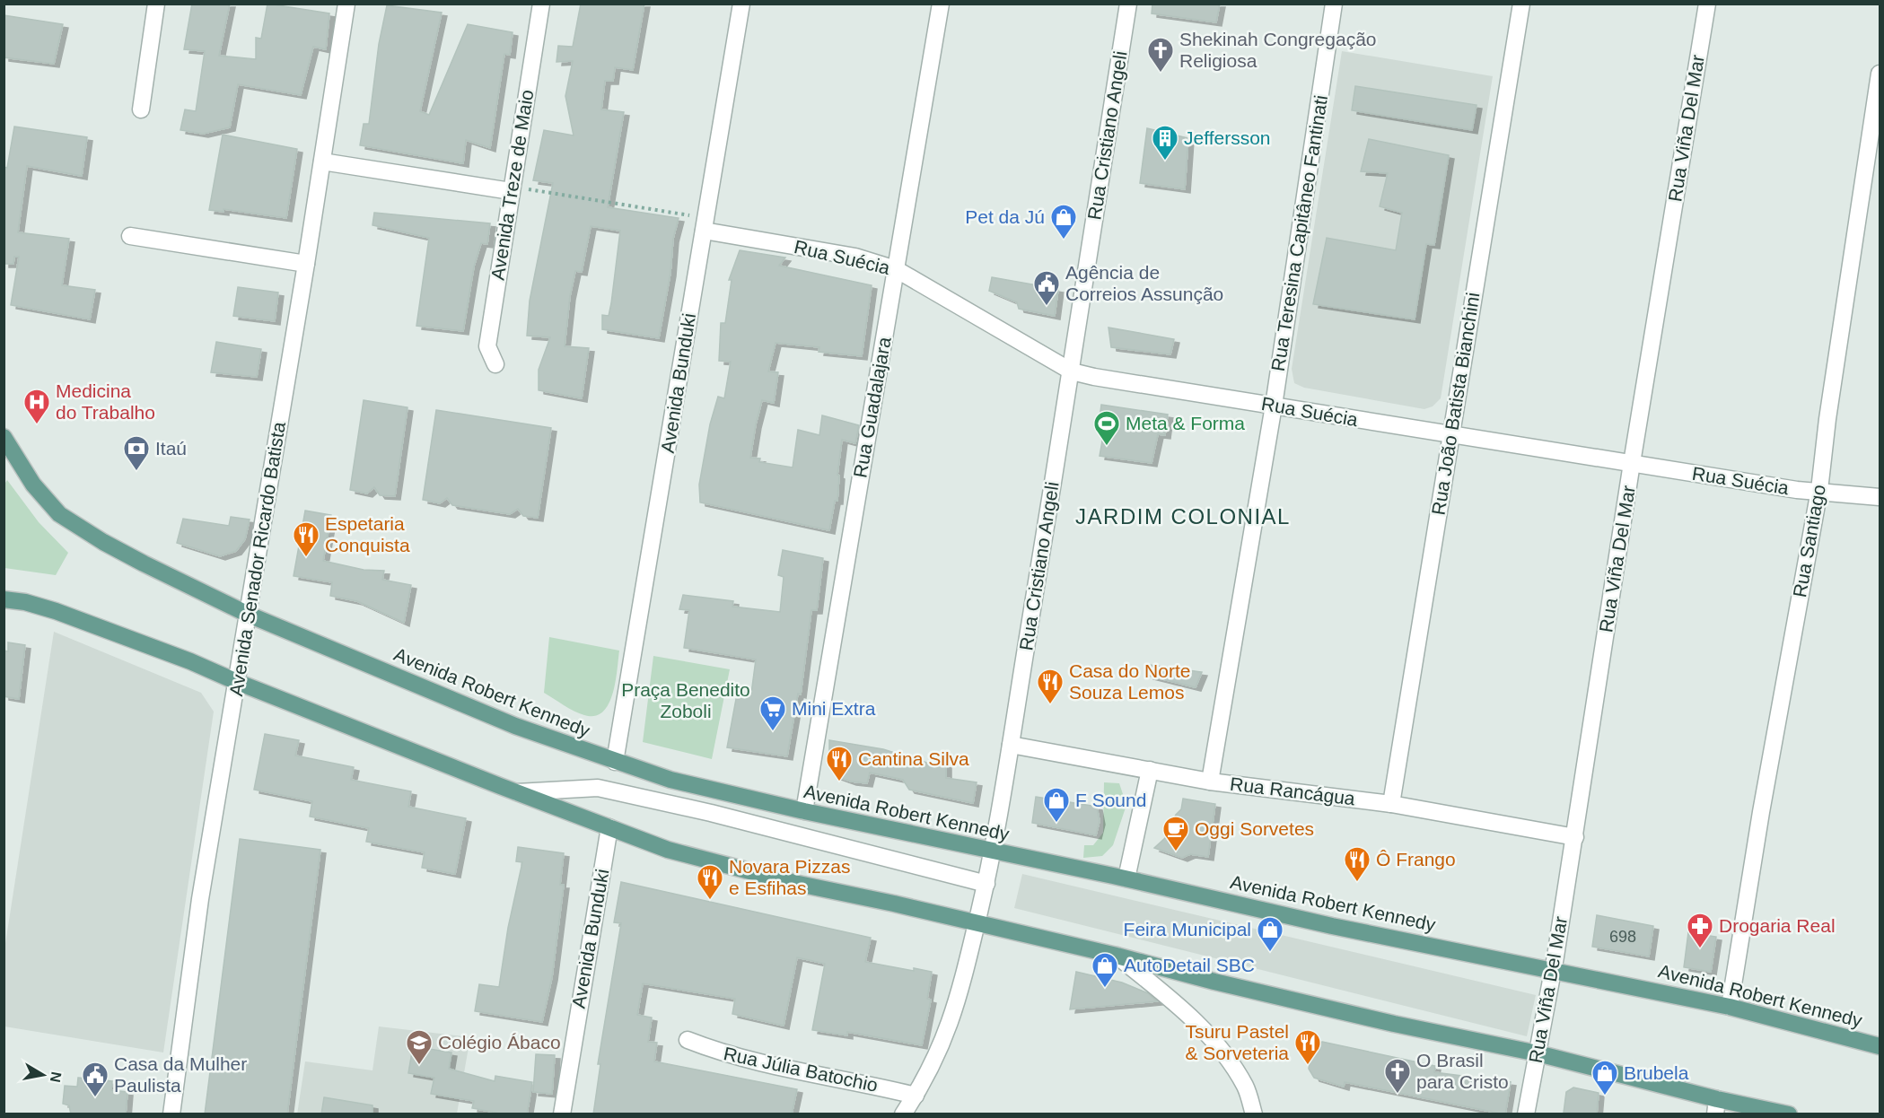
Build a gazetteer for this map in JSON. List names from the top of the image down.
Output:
{
  "streets": {
    "main road": ["Avenida Robert Kennedy"],
    "street": [
      "Rua Viña Del Mar",
      "Rua Cristiano Angeli",
      "Avenida Treze de Maio",
      "Rua Teresina Capitâneo Fantinati",
      "Rua Suécia",
      "Avenida Bunduki",
      "Rua João Batista Bianchini",
      "Rua Guadalajara",
      "Rua Santiago",
      "Avenida Senador Ricardo Batista",
      "Rua Rancágua",
      "Rua Júlia Batochio"
    ]
  },
  "crossings": [
    ["Rua Viña Del Mar", "Rua Suécia"],
    ["Rua Viña Del Mar", "Avenida Robert Kennedy"],
    ["Rua Viña Del Mar", "Rua Rancágua"],
    ["Rua Cristiano Angeli", "Rua Suécia"],
    ["Rua Cristiano Angeli", "Avenida Robert Kennedy"],
    ["Rua Cristiano Angeli", "Rua Rancágua"],
    ["Rua Cristiano Angeli", "Rua Júlia Batochio"],
    ["Rua Teresina Capitâneo Fantinati", "Rua Suécia"],
    ["Rua Teresina Capitâneo Fantinati", "Rua Rancágua"],
    ["Rua Suécia", "Avenida Bunduki"],
    ["Rua Suécia", "Rua João Batista Bianchini"],
    ["Rua Suécia", "Rua Guadalajara"],
    ["Rua Suécia", "Rua Santiago"],
    ["Avenida Bunduki", "Avenida Robert Kennedy"],
    ["Rua João Batista Bianchini", "Rua Rancágua"],
    ["Rua Guadalajara", "Avenida Robert Kennedy"],
    ["Rua Santiago", "Avenida Robert Kennedy"],
    ["Avenida Senador Ricardo Batista", "Avenida Robert Kennedy"]
  ],
  "districts": ["JARDIM COLONIAL"],
  "parks": ["Praça Benedito Zoboli"],
  "places": {
    "church": ["Shekinah Congregação Religiosa", "O Brasil para Cristo"],
    "building": ["Jeffersson"],
    "shop": [
      "Pet da Jú",
      "F Sound",
      "Feira Municipal",
      "AutoDetail SBC",
      "Brubela"
    ],
    "public building": ["Agência de Correios Assunção", "Casa da Mulher Paulista"],
    "hospital": ["Medicina do Trabalho"],
    "sports": ["Meta & Forma"],
    "bank": ["Itaú"],
    "restaurant": [
      "Espetaria Conquista",
      "Casa do Norte Souza Lemos",
      "Cantina Silva",
      "Ô Frango",
      "Novara Pizzas e Esfihas",
      "Tsuru Pastel & Sorveteria"
    ],
    "supermarket": ["Mini Extra"],
    "cafe": ["Oggi Sorvetes"],
    "pharmacy": ["Drogaria Real"],
    "school or university": ["Colégio Ábaco"]
  },
  "house_numbers": ["698"],
  "north": "right"
}
